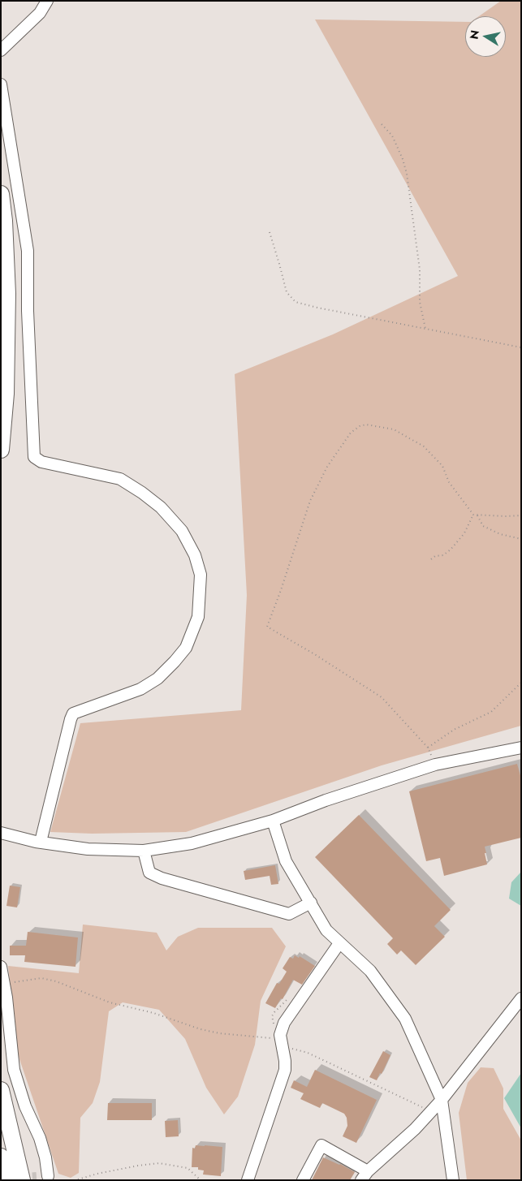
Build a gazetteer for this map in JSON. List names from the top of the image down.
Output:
{
  "north": "left"
}
